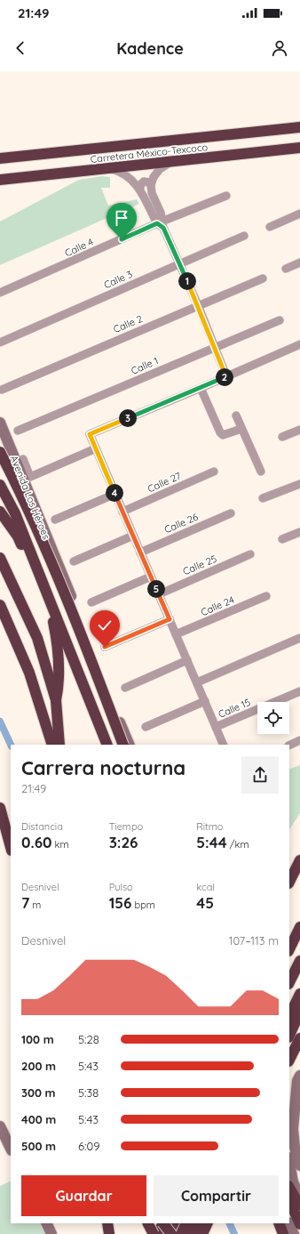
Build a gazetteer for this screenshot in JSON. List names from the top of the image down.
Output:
{
  "streets": {
    "highway": ["Carretera México-Texcoco"],
    "main road": ["Avenida Los Héroes"],
    "street": [
      "Calle 4",
      "Calle 3",
      "Calle 2",
      "Calle 1",
      "Calle 27",
      "Calle 26",
      "Calle 25",
      "Calle 24",
      "Calle 15"
    ]
  },
  "page": {
    "status": "21:49",
    "header": "Kadence",
    "pins": [
      "1",
      "2",
      "3",
      "4",
      "5"
    ],
    "heading": ["Carrera nocturna", "21:49"],
    "stats": [
      ["Distancia", "0.60 km"],
      ["Tiempo", "3:26"],
      ["Ritmo", "5:44 /km"],
      ["Desnivel", "7 m"],
      ["Pulso", "156 bpm"],
      ["kcal", "45"]
    ],
    "chart": ["Desnivel", "107–113 m"],
    "list": [
      {
        "name": "100 m",
        "note": "5:28"
      },
      {
        "name": "200 m",
        "note": "5:43"
      },
      {
        "name": "300 m",
        "note": "5:38"
      },
      {
        "name": "400 m",
        "note": "5:43"
      },
      {
        "name": "500 m",
        "note": "6:09"
      }
    ],
    "buttons": ["Guardar", "Compartir"]
  }
}
